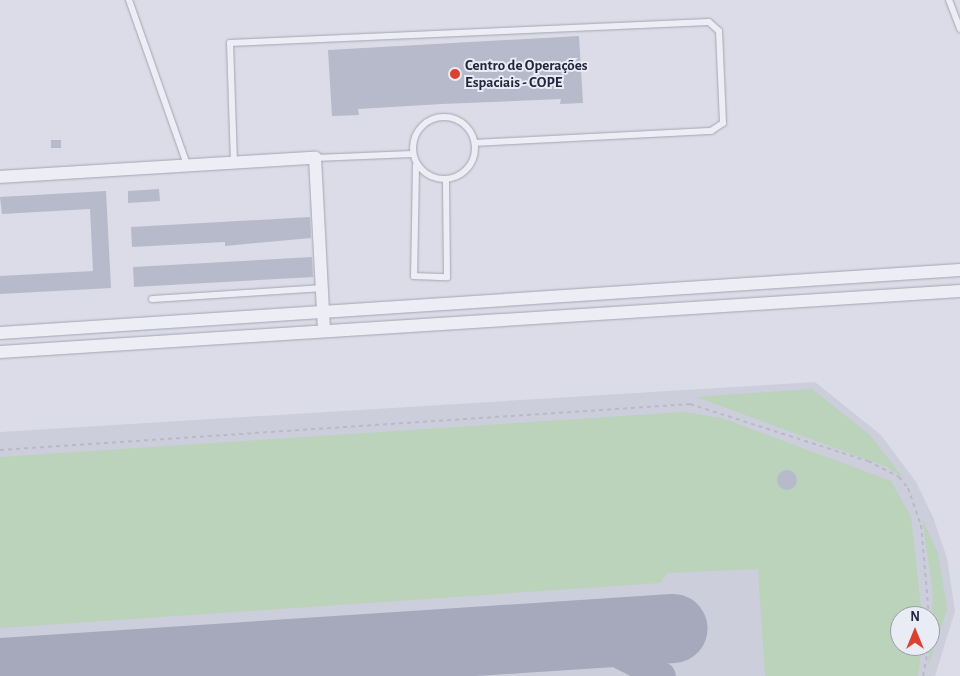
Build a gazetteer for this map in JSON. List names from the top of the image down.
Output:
{
  "places": ["Centro de Operações Espaciais - COPE"],
  "north": "top"
}
